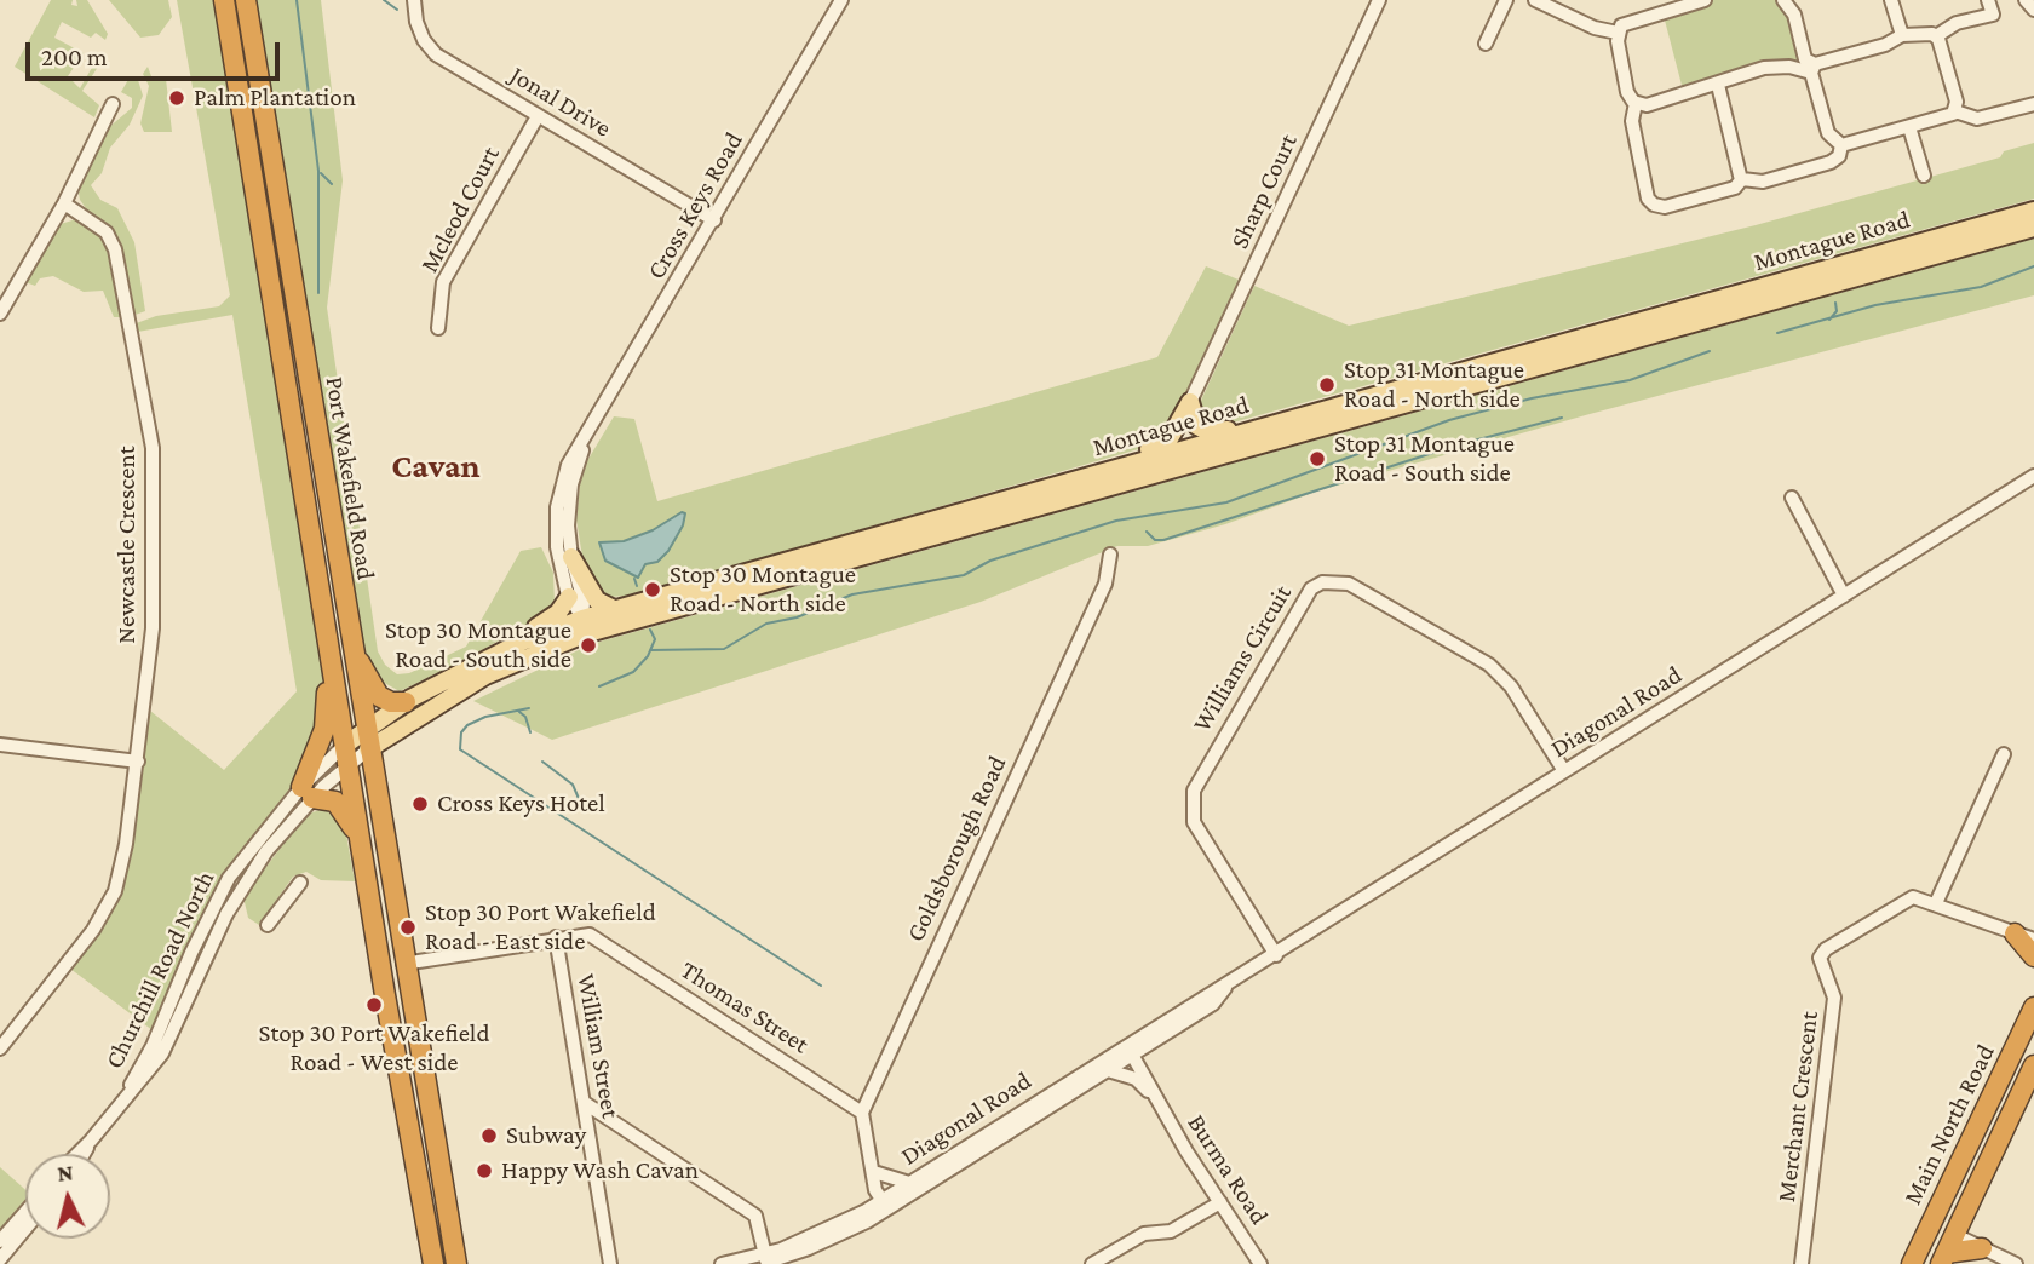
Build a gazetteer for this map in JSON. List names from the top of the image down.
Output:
{
  "streets": {
    "highway": ["Port Wakefield Road", "Main North Road"],
    "main road": ["Montague Road"],
    "street": [
      "Jonal Drive",
      "Sharp Court",
      "Cross Keys Road",
      "Mcleod Court",
      "Newcastle Crescent",
      "Williams Circuit",
      "Diagonal Road",
      "Goldsborough Road",
      "Churchill Road North",
      "Thomas Street",
      "William Street",
      "Merchant Crescent",
      "Burma Road"
    ]
  },
  "crossings": [
    ["Jonal Drive", "Cross Keys Road"],
    ["Jonal Drive", "Mcleod Court"],
    ["Cross Keys Road", "Montague Road"],
    ["Montague Road", "Port Wakefield Road"],
    ["Montague Road", "Churchill Road North"],
    ["Port Wakefield Road", "Churchill Road North"],
    ["Port Wakefield Road", "Thomas Street"],
    ["Williams Circuit", "Diagonal Road"],
    ["Diagonal Road", "Burma Road"],
    ["Goldsborough Road", "Thomas Street"],
    ["Thomas Street", "William Street"]
  ],
  "districts": ["Cavan"],
  "places": [
    "Palm Plantation",
    "Stop 31 Montague Road - North side",
    "Stop 31 Montague Road - South side",
    "Stop 30 Montague Road - North side",
    "Stop 30 Montague Road - South side",
    "Cross Keys Hotel",
    "Stop 30 Port Wakefield Road - East side",
    "Stop 30 Port Wakefield Road - West side",
    "Subway",
    "Happy Wash Cavan"
  ],
  "scale_bar": "200 m",
  "north": "top"
}
